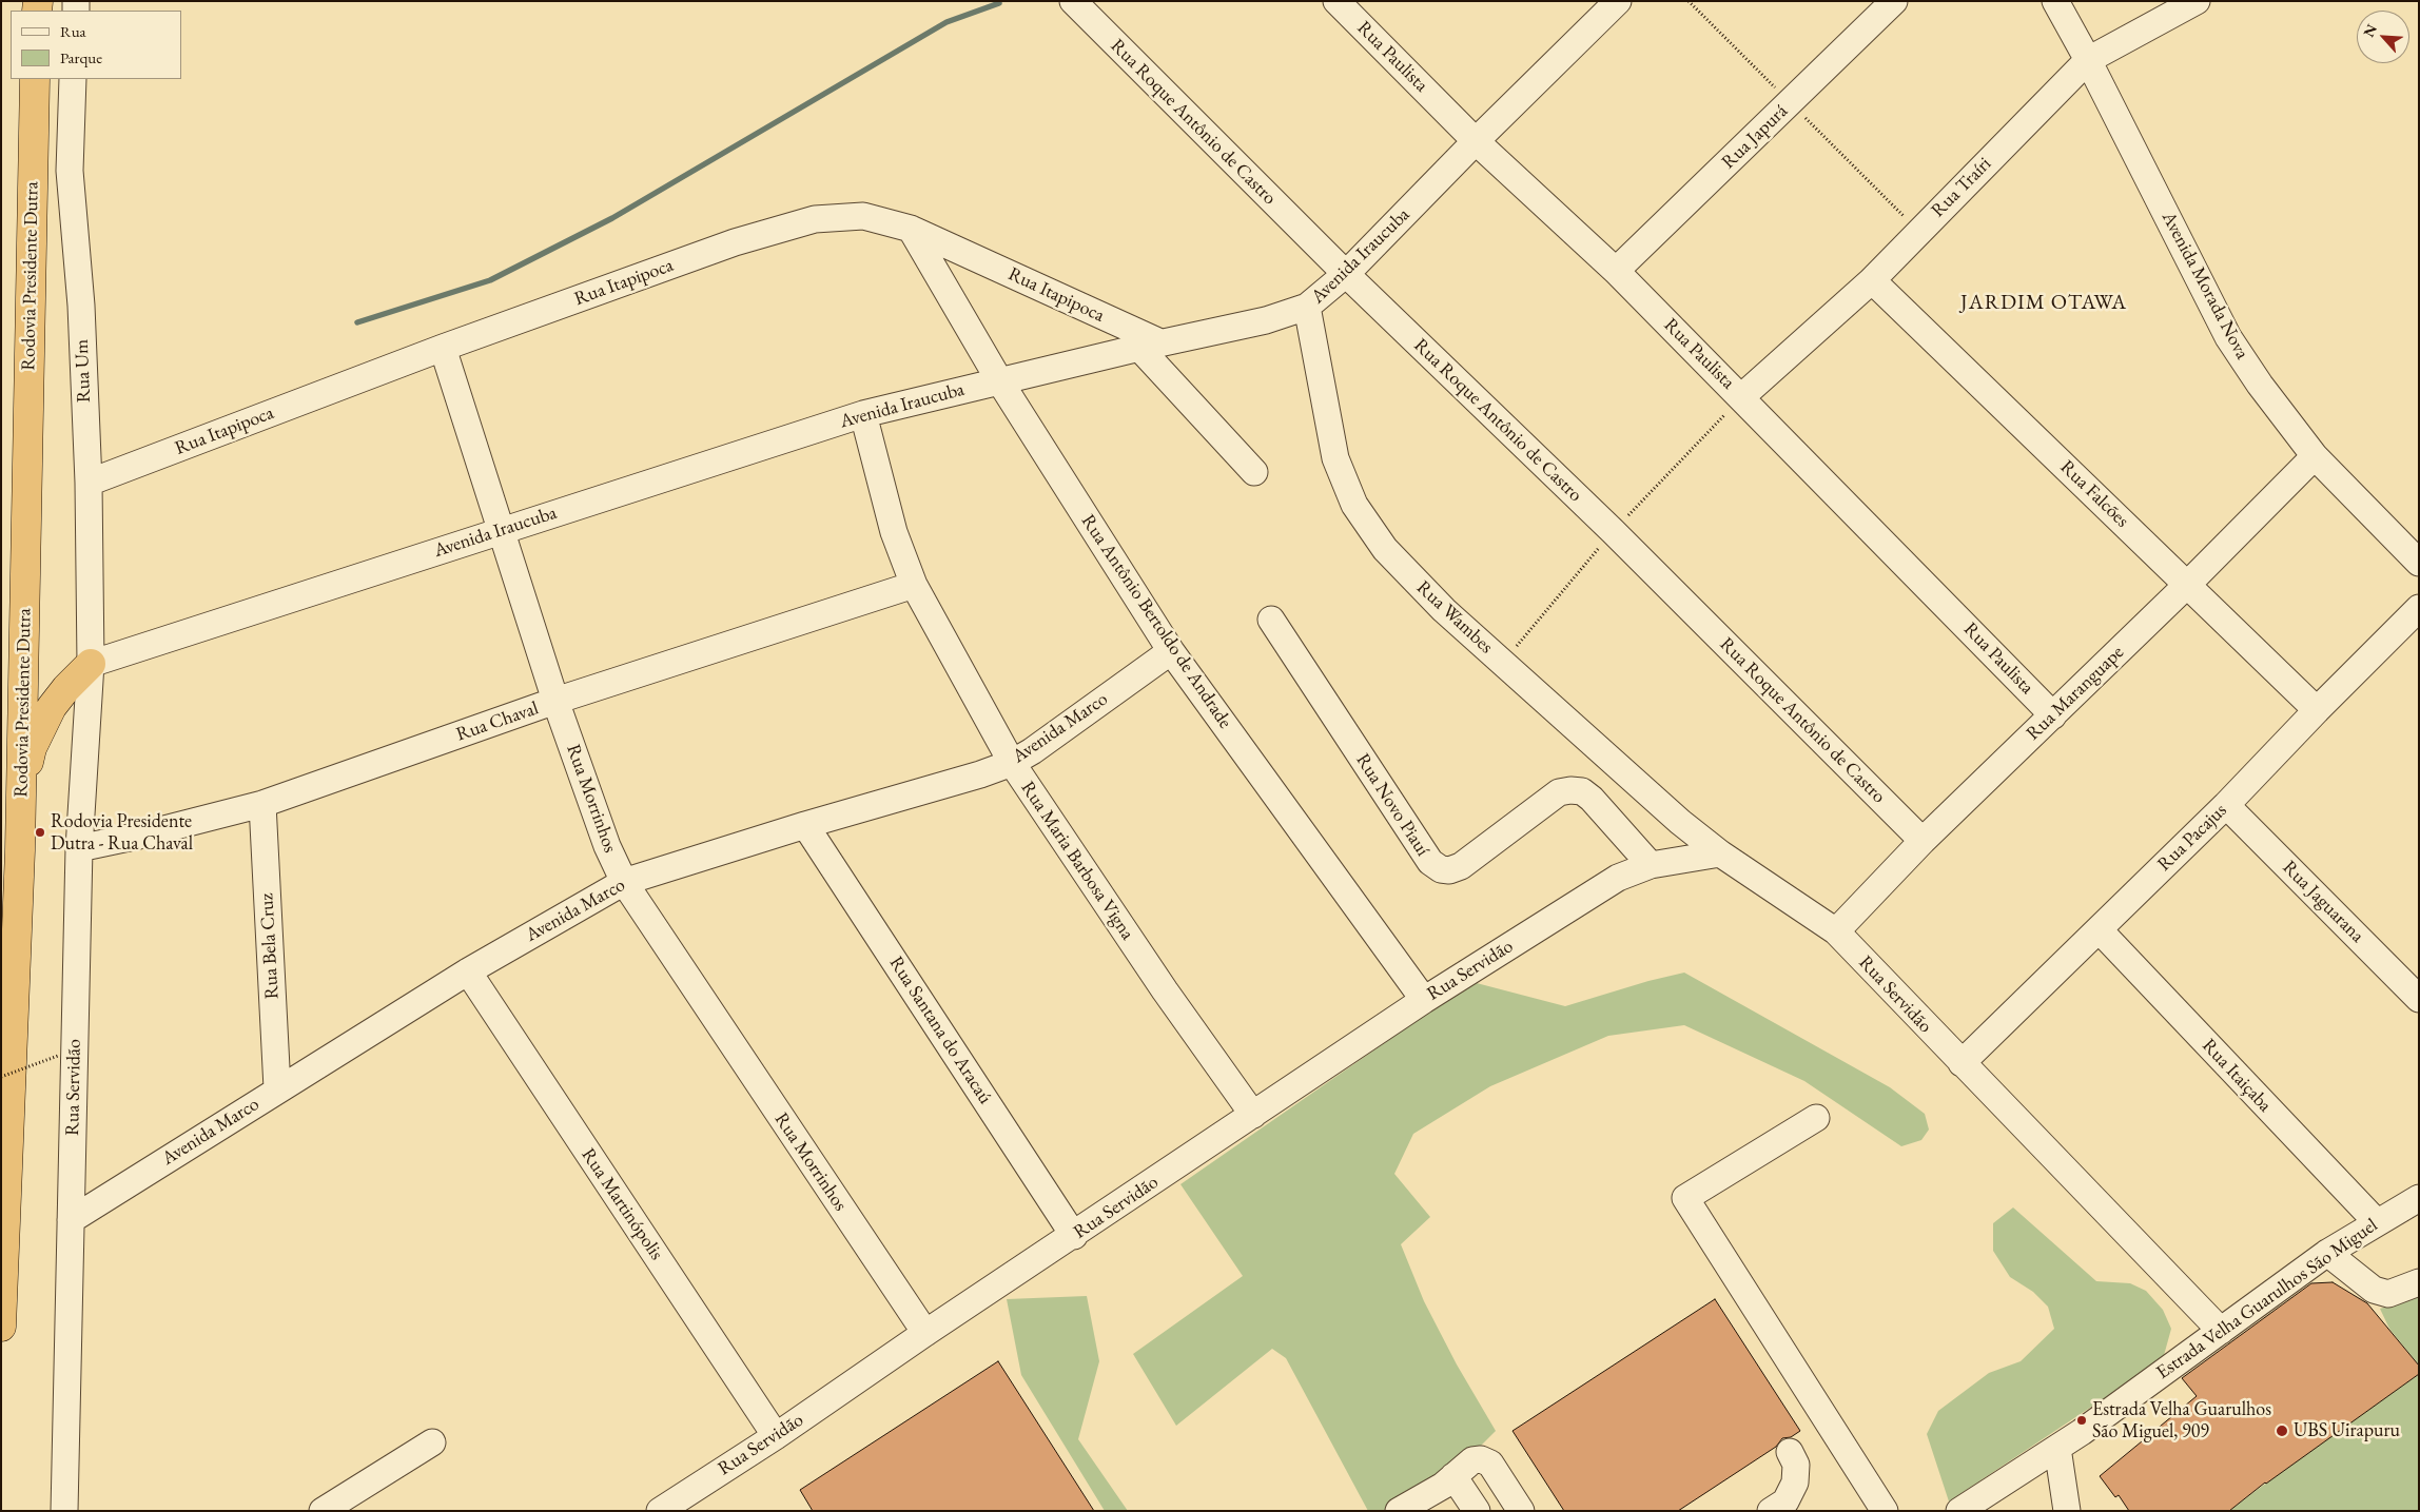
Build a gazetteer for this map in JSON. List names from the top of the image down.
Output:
{
  "streets": {
    "highway": ["Rodovia Presidente Dutra"],
    "street": [
      "Rua Paulista",
      "Rua Roque Antônio de Castro",
      "Rua Japurá",
      "Rua Traíri",
      "Avenida Iraucuba",
      "Rua Itapipoca",
      "Avenida Morada Nova",
      "Rua Um",
      "Rua Falcões",
      "Rua Wambes",
      "Rua Antônio Bertoldo de Andrade",
      "Rua Maranguape",
      "Rua Chaval",
      "Avenida Marco",
      "Rua Morrinhos",
      "Rua Novo Piauí",
      "Rua Pacajus",
      "Rua Maria Barbosa Vigna",
      "Rua Jaguarana",
      "Rua Bela Cruz",
      "Rua Servidão",
      "Rua Santana do Aracaú",
      "Rua Itaiçaba",
      "Rua Martinópolis",
      "Estrada Velha Guarulhos São Miguel"
    ]
  },
  "crossings": [
    ["Rua Paulista", "Rua Japurá"],
    ["Rua Paulista", "Rua Traíri"],
    ["Rua Paulista", "Avenida Iraucuba"],
    ["Rua Paulista", "Rua Maranguape"],
    ["Rua Roque Antônio de Castro", "Avenida Iraucuba"],
    ["Rua Roque Antônio de Castro", "Rua Maranguape"],
    ["Rua Traíri", "Avenida Morada Nova"],
    ["Rua Traíri", "Rua Falcões"],
    ["Avenida Iraucuba", "Rua Itapipoca"],
    ["Avenida Iraucuba", "Rua Um"],
    ["Avenida Iraucuba", "Rua Wambes"],
    ["Avenida Iraucuba", "Rua Antônio Bertoldo de Andrade"],
    ["Avenida Iraucuba", "Rua Morrinhos"],
    ["Avenida Iraucuba", "Rua Maria Barbosa Vigna"],
    ["Avenida Iraucuba", "Rua Servidão"],
    ["Rua Itapipoca", "Rua Um"],
    ["Rua Itapipoca", "Rua Antônio Bertoldo de Andrade"],
    ["Rua Itapipoca", "Rua Morrinhos"],
    ["Avenida Morada Nova", "Rua Maranguape"],
    ["Rua Um", "Rua Servidão"],
    ["Rua Falcões", "Rua Maranguape"],
    ["Rua Falcões", "Rua Pacajus"],
    ["Rua Wambes", "Rua Servidão"],
    ["Rua Antônio Bertoldo de Andrade", "Avenida Marco"],
    ["Rua Antônio Bertoldo de Andrade", "Rua Servidão"],
    ["Rua Maranguape", "Rua Servidão"],
    ["Rua Chaval", "Rua Morrinhos"],
    ["Rua Chaval", "Rua Maria Barbosa Vigna"],
    ["Rua Chaval", "Rua Bela Cruz"],
    ["Rua Chaval", "Rua Servidão"],
    ["Avenida Marco", "Rua Morrinhos"],
    ["Avenida Marco", "Rua Maria Barbosa Vigna"],
    ["Avenida Marco", "Rua Bela Cruz"],
    ["Avenida Marco", "Rua Servidão"],
    ["Avenida Marco", "Rua Santana do Aracaú"],
    ["Avenida Marco", "Rua Martinópolis"],
    ["Rua Morrinhos", "Rua Servidão"],
    ["Rua Novo Piauí", "Rua Servidão"],
    ["Rua Pacajus", "Rua Jaguarana"],
    ["Rua Pacajus", "Rua Servidão"],
    ["Rua Pacajus", "Rua Itaiçaba"],
    ["Rua Maria Barbosa Vigna", "Rua Servidão"],
    ["Rua Servidão", "Rua Santana do Aracaú"],
    ["Rua Servidão", "Rua Martinópolis"],
    ["Rua Servidão", "Estrada Velha Guarulhos São Miguel"],
    ["Rua Itaiçaba", "Estrada Velha Guarulhos São Miguel"]
  ],
  "districts": ["JARDIM OTAWA"],
  "places": ["Rodovia Presidente Dutra - Rua Chaval", "Estrada Velha Guarulhos São Miguel, 909", "UBS Uirapuru"],
  "legend": ["Rua", "Parque"],
  "north": "top left"
}
